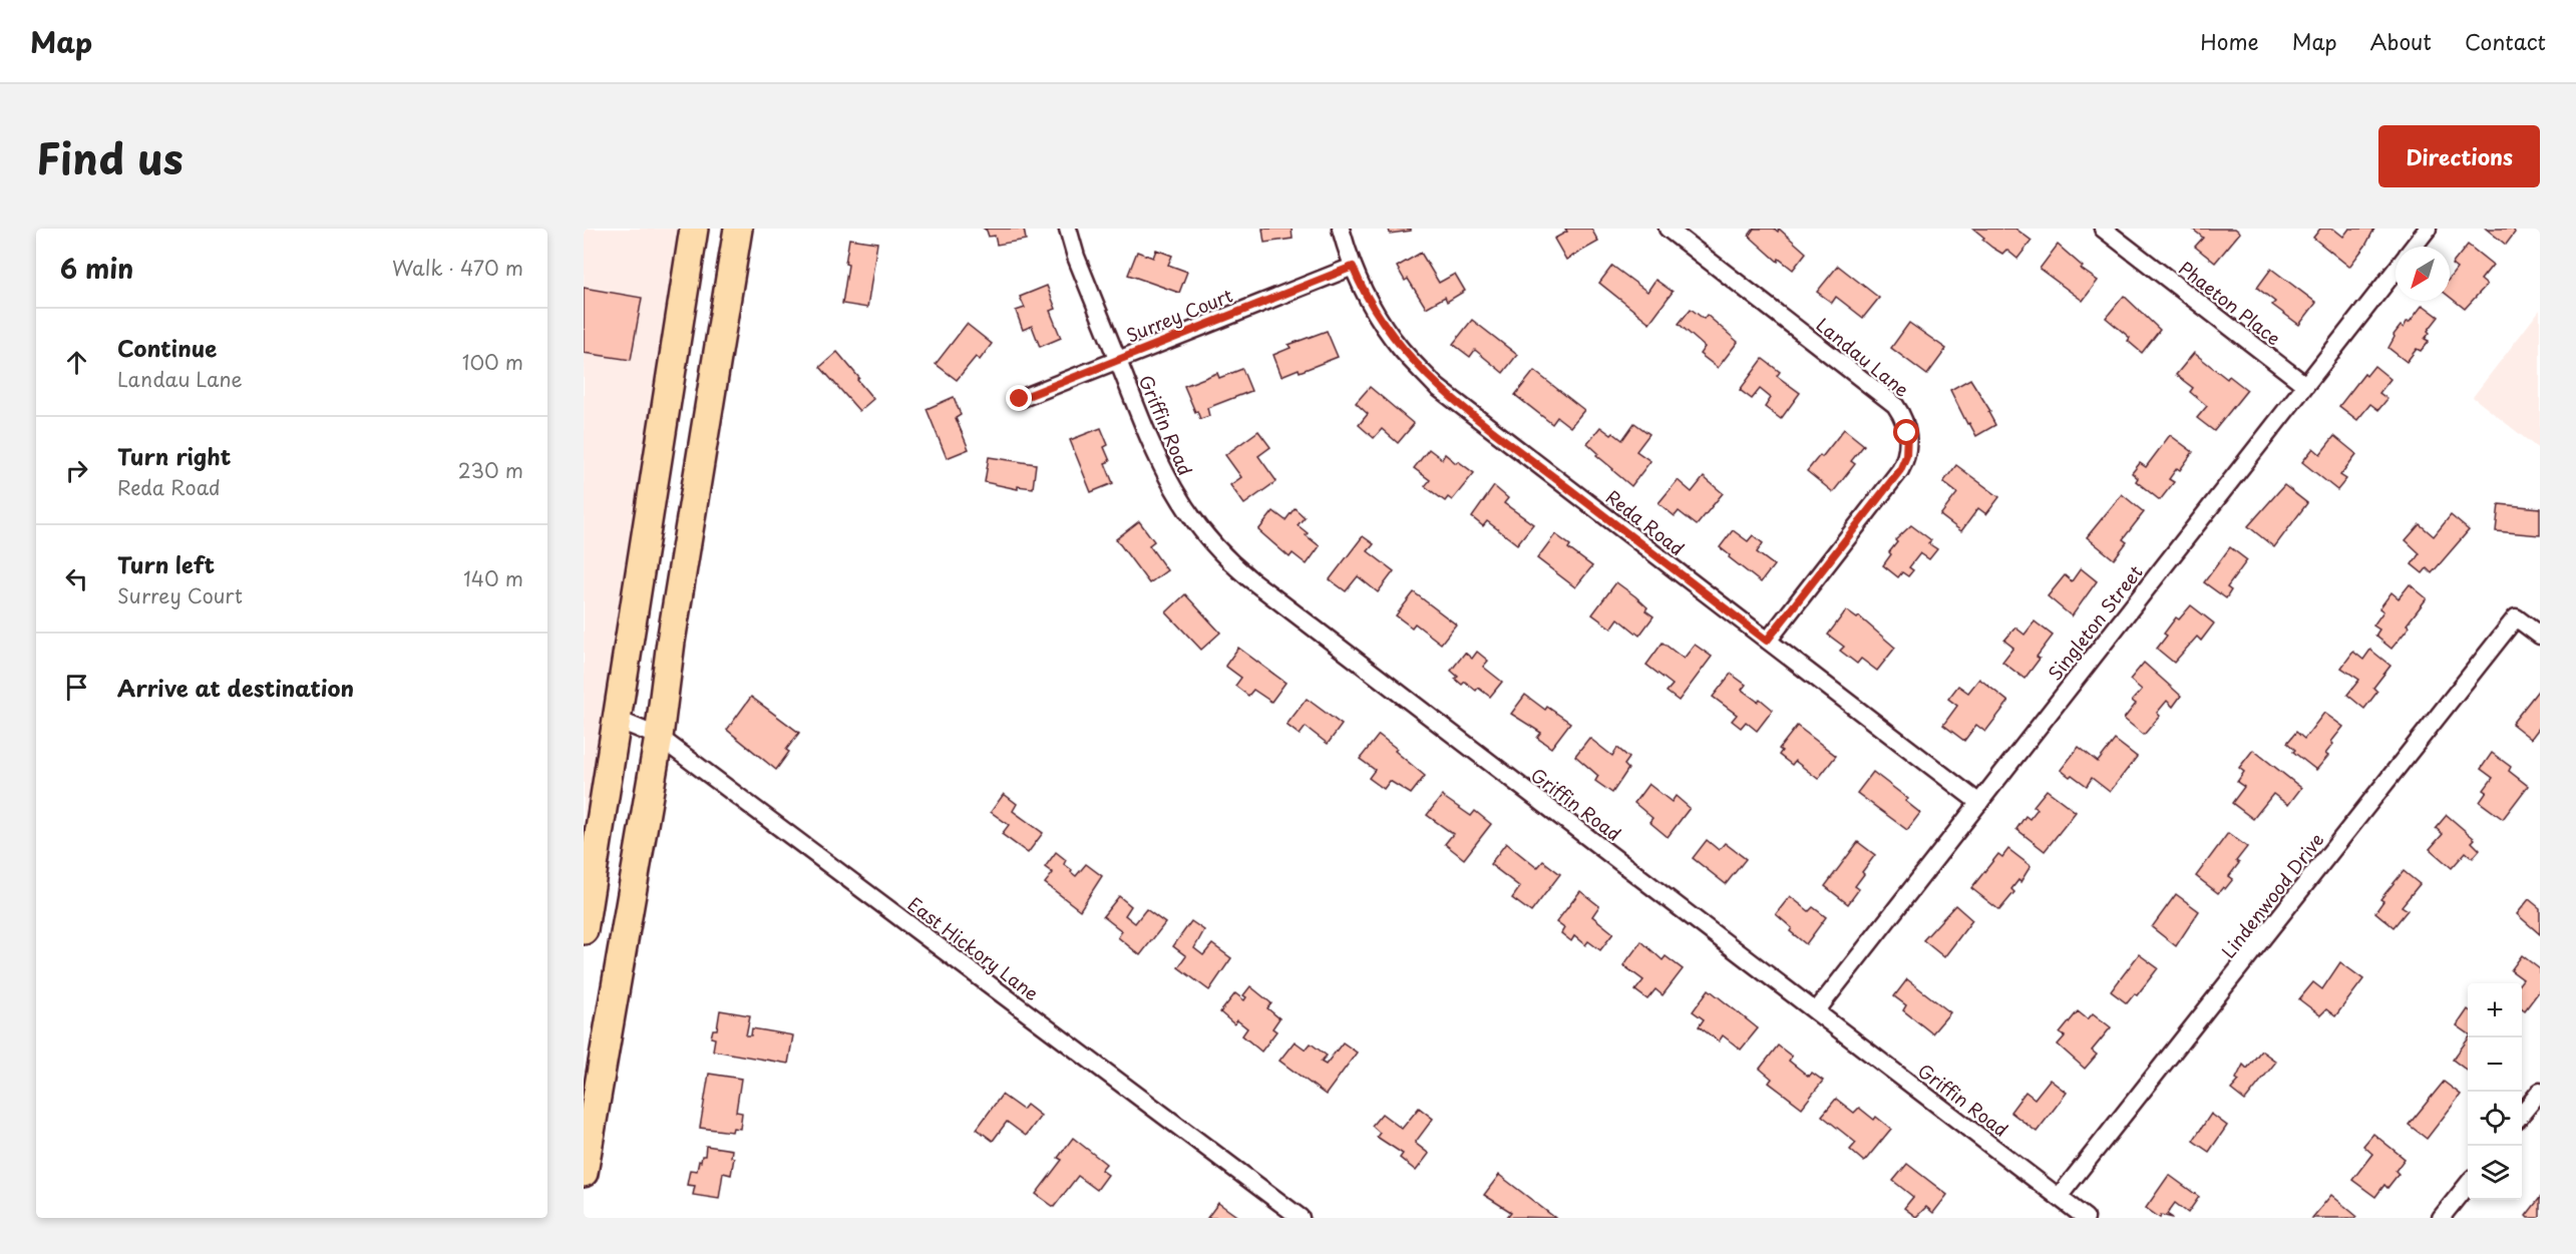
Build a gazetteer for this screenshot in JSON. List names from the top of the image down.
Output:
{
  "streets": {
    "street": [
      "Phaeton Place",
      "Surrey Court",
      "Landau Lane",
      "Griffin Road",
      "Reda Road",
      "Singleton Street",
      "Lindenwood Drive",
      "East Hickory Lane"
    ]
  },
  "crossings": [
    ["Phaeton Place", "Singleton Street"],
    ["Surrey Court", "Griffin Road"],
    ["Surrey Court", "Reda Road"],
    ["Landau Lane", "Reda Road"],
    ["Griffin Road", "Singleton Street"],
    ["Griffin Road", "Lindenwood Drive"],
    ["Reda Road", "Singleton Street"]
  ],
  "north": "bottom left",
  "page": {
    "header": "Map",
    "nav": [
      "Home",
      "Map",
      "About",
      "Contact"
    ],
    "title": "Find us",
    "buttons": "Directions",
    "heading": ["6 min", "Walk · 470 m"],
    "list": [
      ["Continue", "Landau Lane", "100 m"],
      ["Turn right", "Reda Road", "230 m"],
      ["Turn left", "Surrey Court", "140 m"],
      "Arrive at destination"
    ],
    "map_buttons": ["+", "−"]
  }
}
